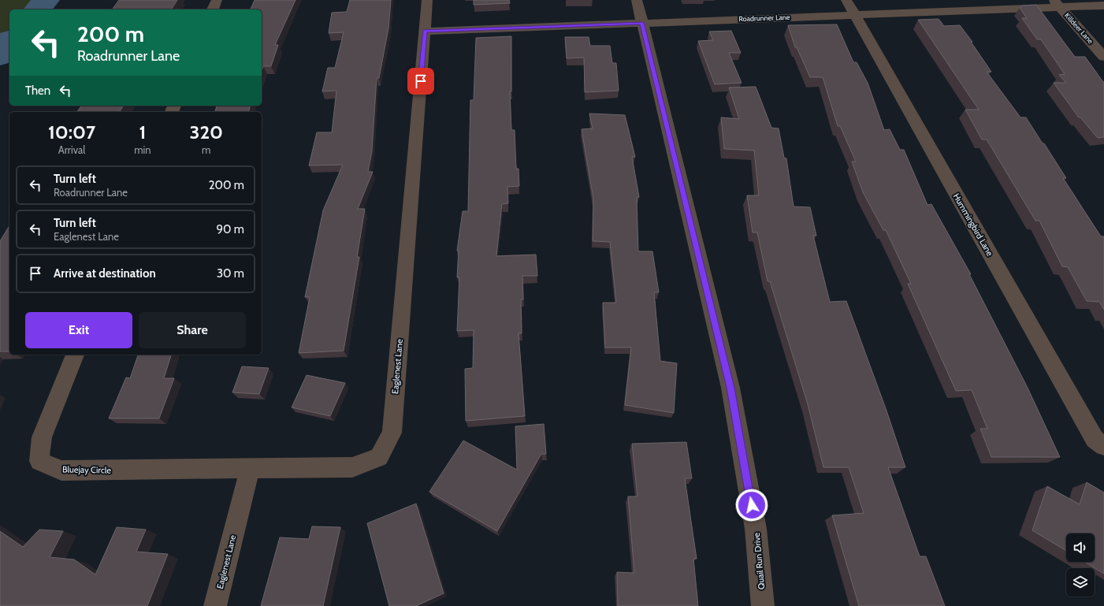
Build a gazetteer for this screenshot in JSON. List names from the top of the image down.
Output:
{
  "streets": {
    "street": [
      "Roadrunner Lane",
      "Killdeer Lane",
      "Hummingbird Lane",
      "Eaglenest Lane",
      "Bluejay Circle",
      "Quail Run Drive"
    ]
  },
  "crossings": [
    ["Roadrunner Lane", "Killdeer Lane"],
    ["Roadrunner Lane", "Hummingbird Lane"],
    ["Roadrunner Lane", "Eaglenest Lane"],
    ["Roadrunner Lane", "Quail Run Drive"],
    ["Eaglenest Lane", "Bluejay Circle"]
  ],
  "page": {
    "turn": ["200 m", "Roadrunner Lane"],
    "then": "Then",
    "eta": [
      "10:07",
      "Arrival",
      "1",
      "min",
      "320",
      "m"
    ],
    "list": [
      {
        "name": "Turn left",
        "note": "Roadrunner Lane",
        "value": "200 m"
      },
      {
        "name": "Turn left",
        "note": "Eaglenest Lane",
        "value": "90 m"
      },
      {
        "name": "Arrive at destination",
        "value": "30 m"
      }
    ],
    "buttons": ["Exit", "Share"]
  }
}
